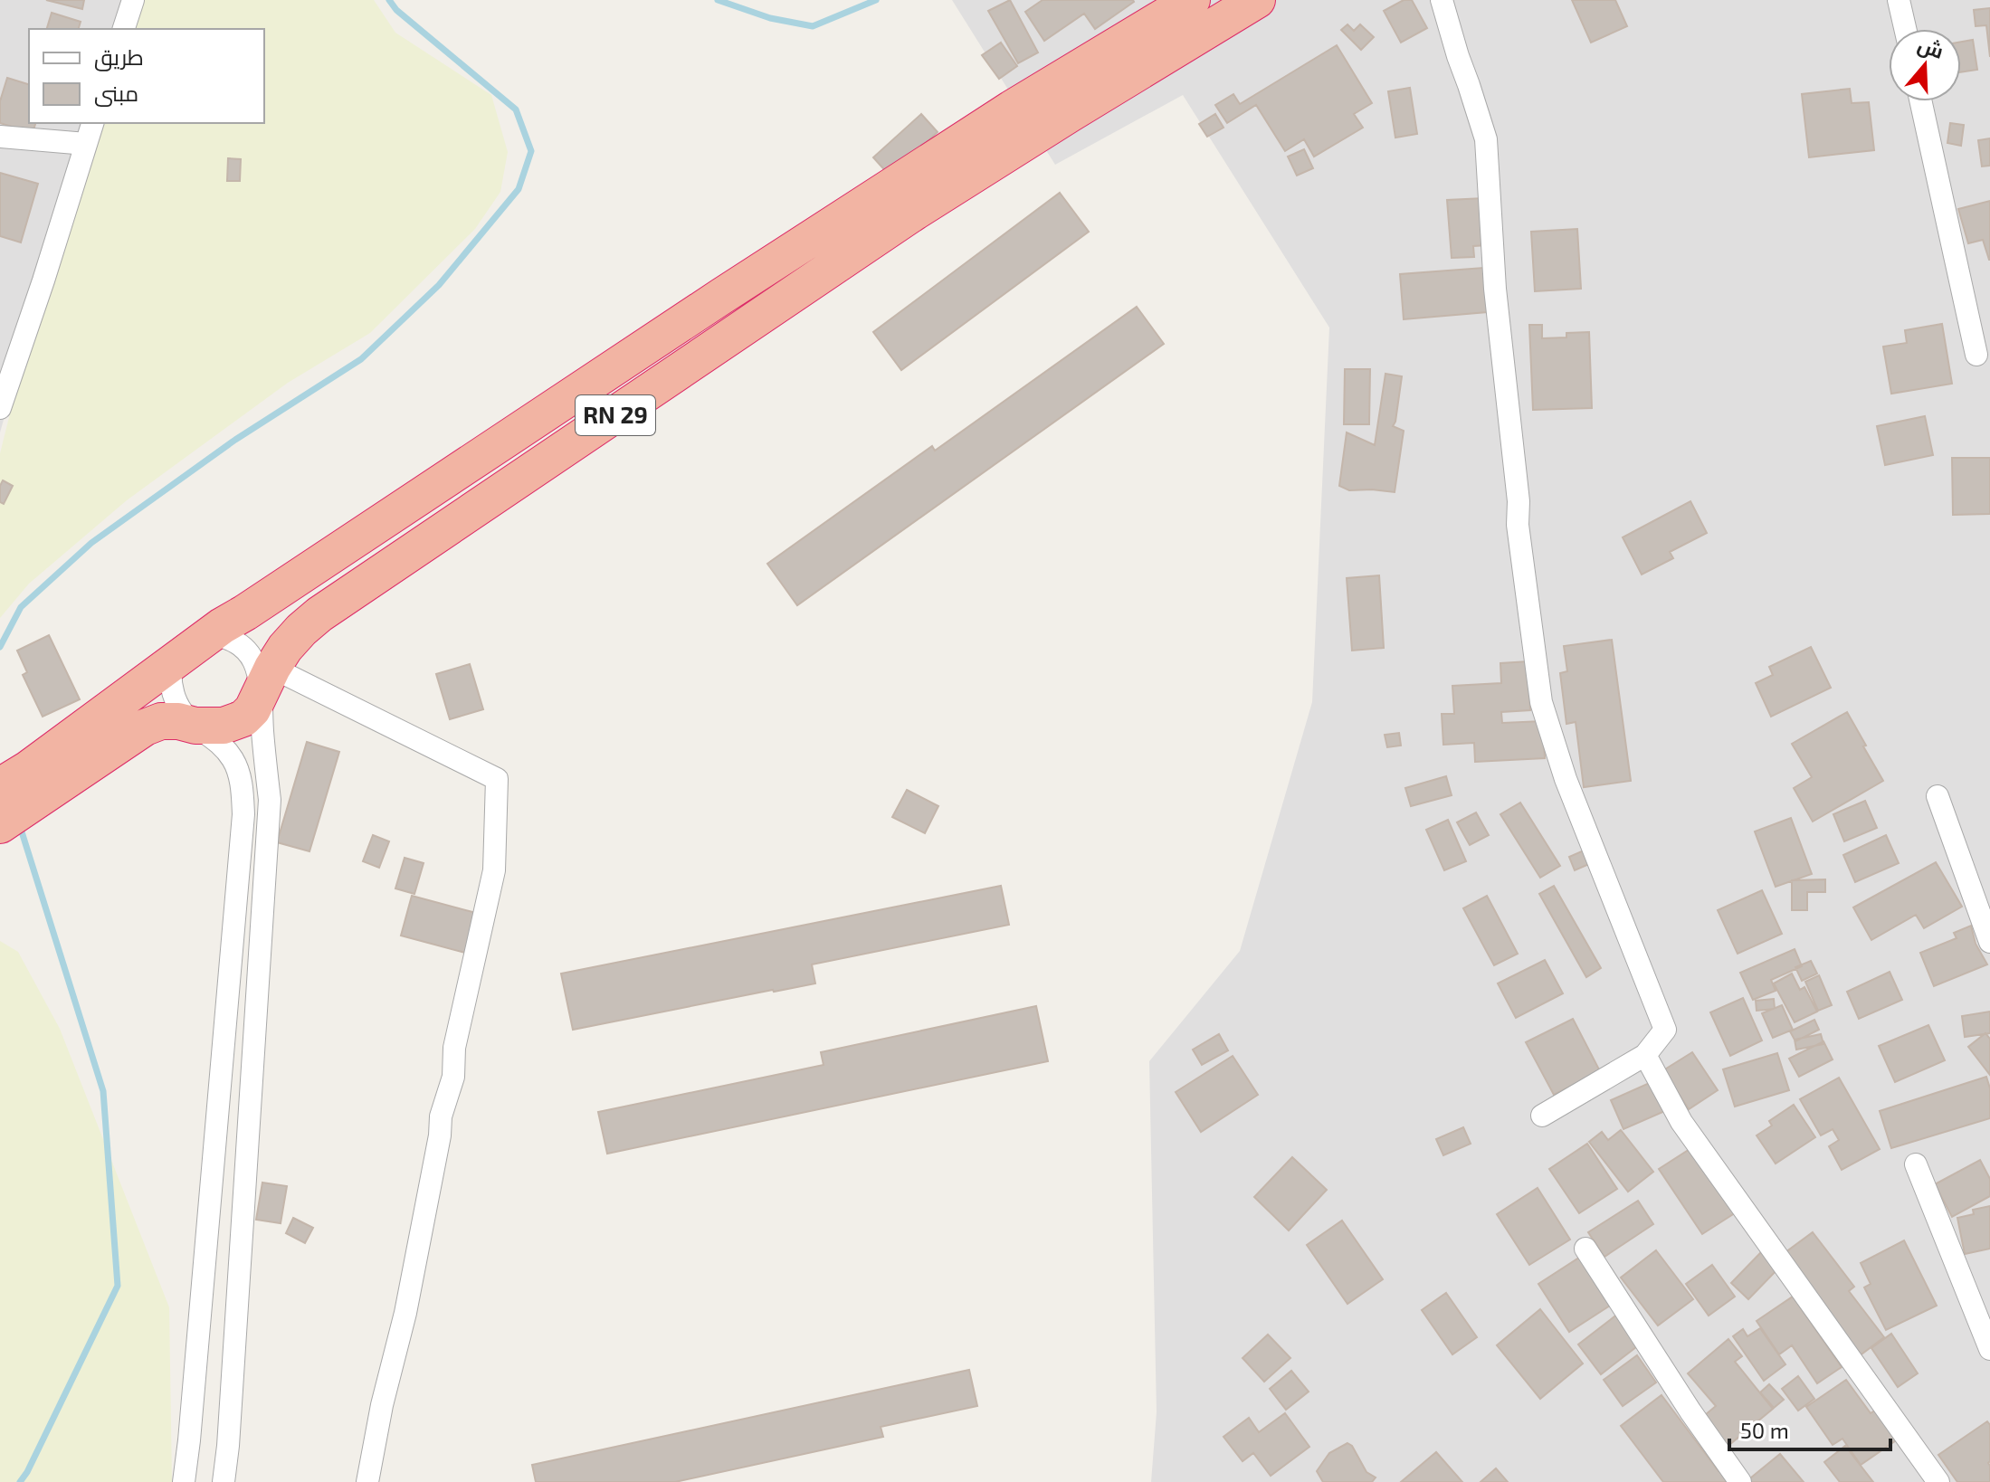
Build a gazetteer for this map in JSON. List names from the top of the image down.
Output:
{
  "streets": {
    "highway": ["RN 29"]
  },
  "legend": ["طريق", "مبنى"],
  "scale_bar": "50 m",
  "north": "top"
}
